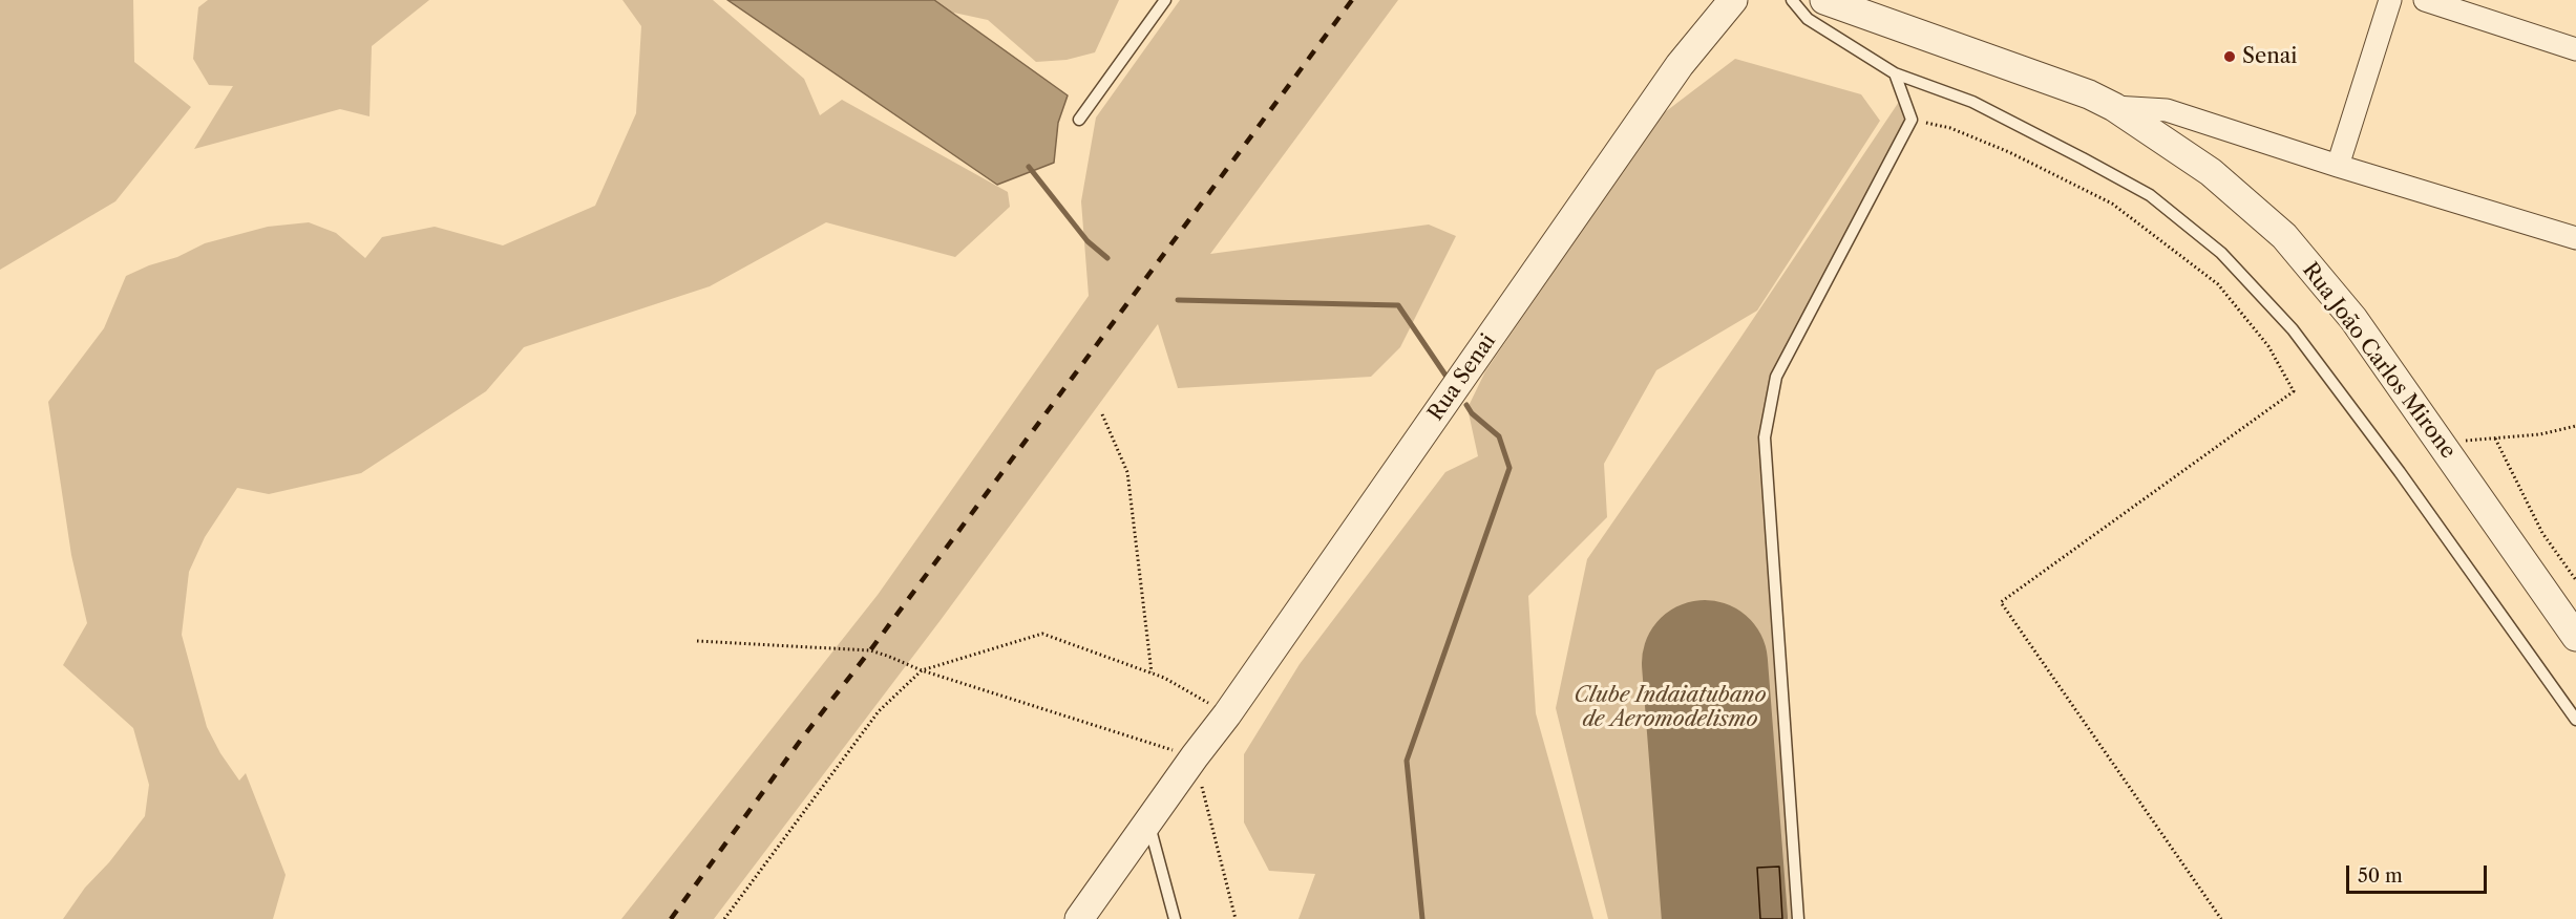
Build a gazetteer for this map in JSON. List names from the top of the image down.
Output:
{
  "streets": {
    "street": ["Rua João Carlos Mirone", "Rua Senai"]
  },
  "parks": ["Clube Indaiatubano de Aeromodelismo"],
  "places": ["Senai"],
  "scale_bar": "50 m"
}
